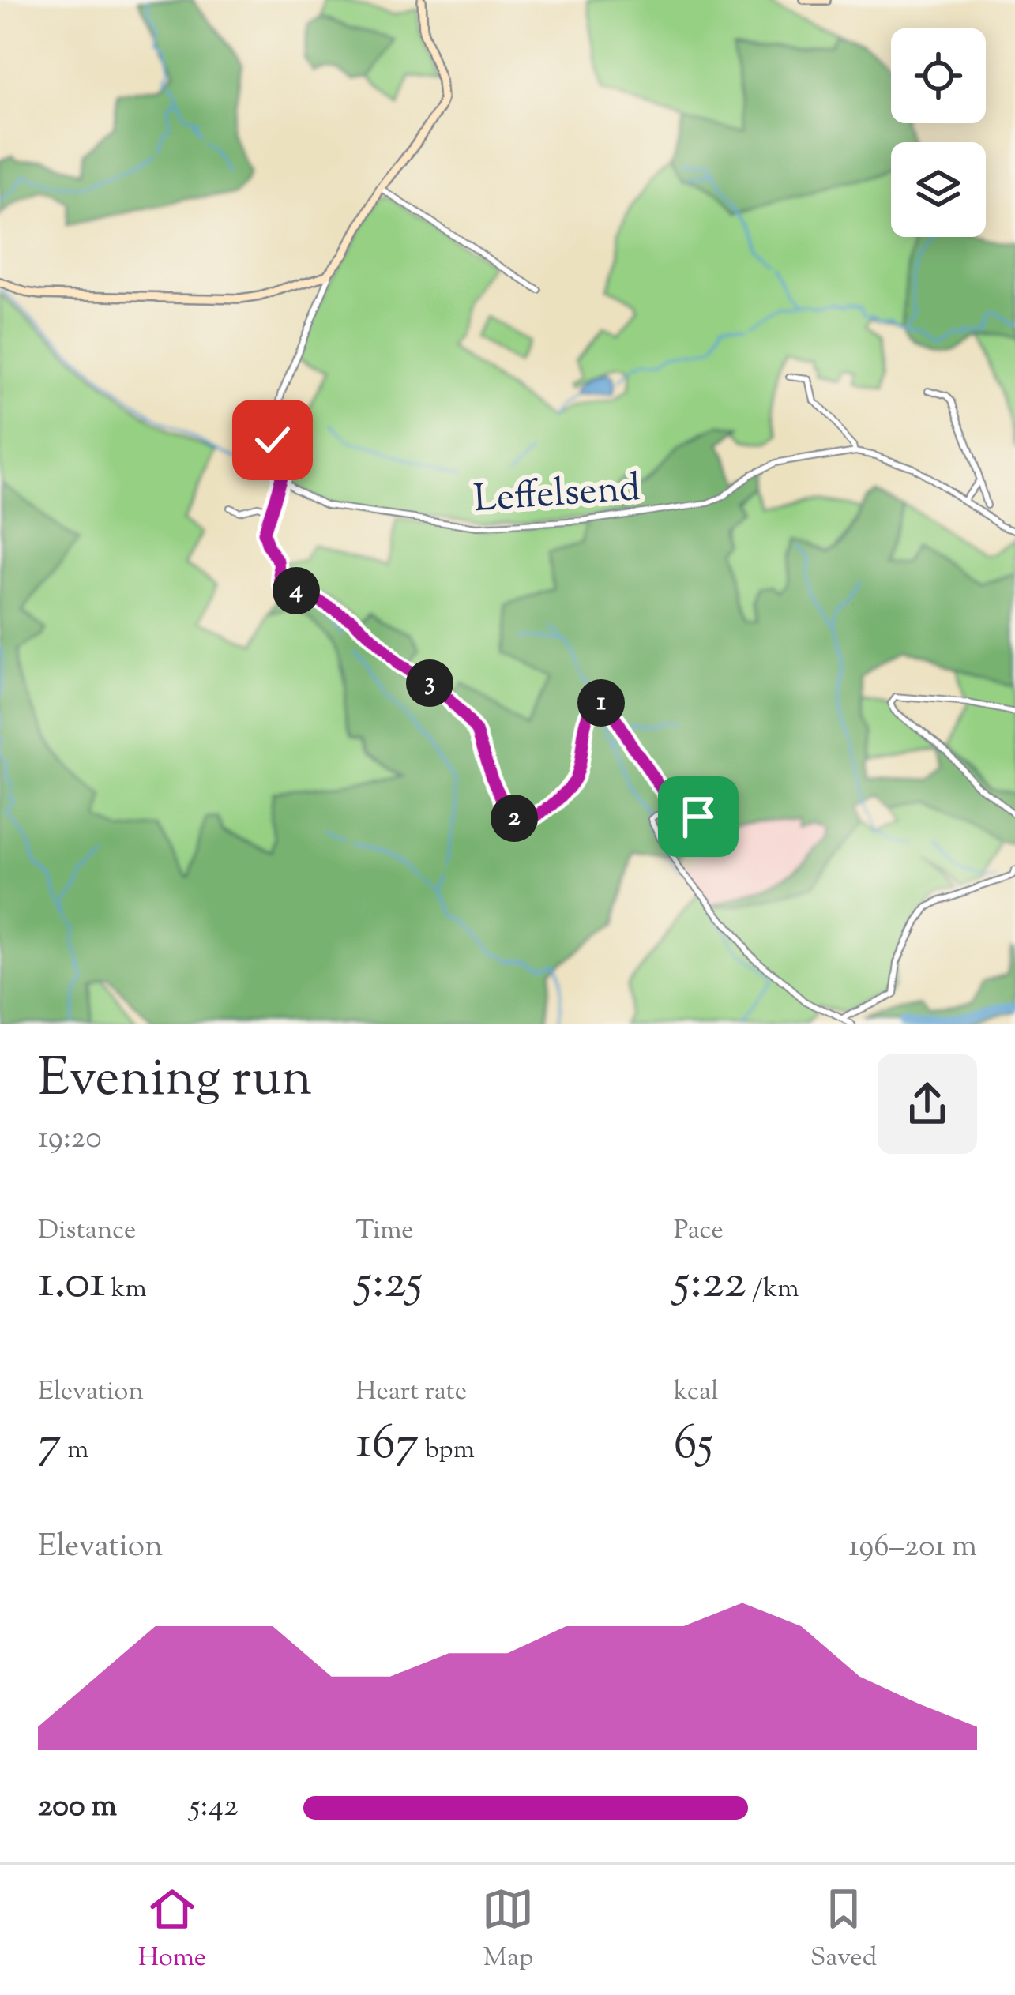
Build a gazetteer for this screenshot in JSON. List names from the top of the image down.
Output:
{
  "streets": {
    "street": ["Leffelsend"]
  },
  "page": {
    "pins": [
      "4",
      "3",
      "1",
      "2"
    ],
    "heading": ["Evening run", "19:20"],
    "stats": [
      ["Distance", "1.01 km"],
      ["Time", "5:25"],
      ["Pace", "5:22 /km"],
      ["Elevation", "7 m"],
      ["Heart rate", "167 bpm"],
      ["kcal", "65"]
    ],
    "chart": ["Elevation", "196–201 m"],
    "list": [
      {
        "name": "200 m",
        "note": "5:42"
      }
    ],
    "tabs": ["Home", "Map", "Saved"]
  }
}
